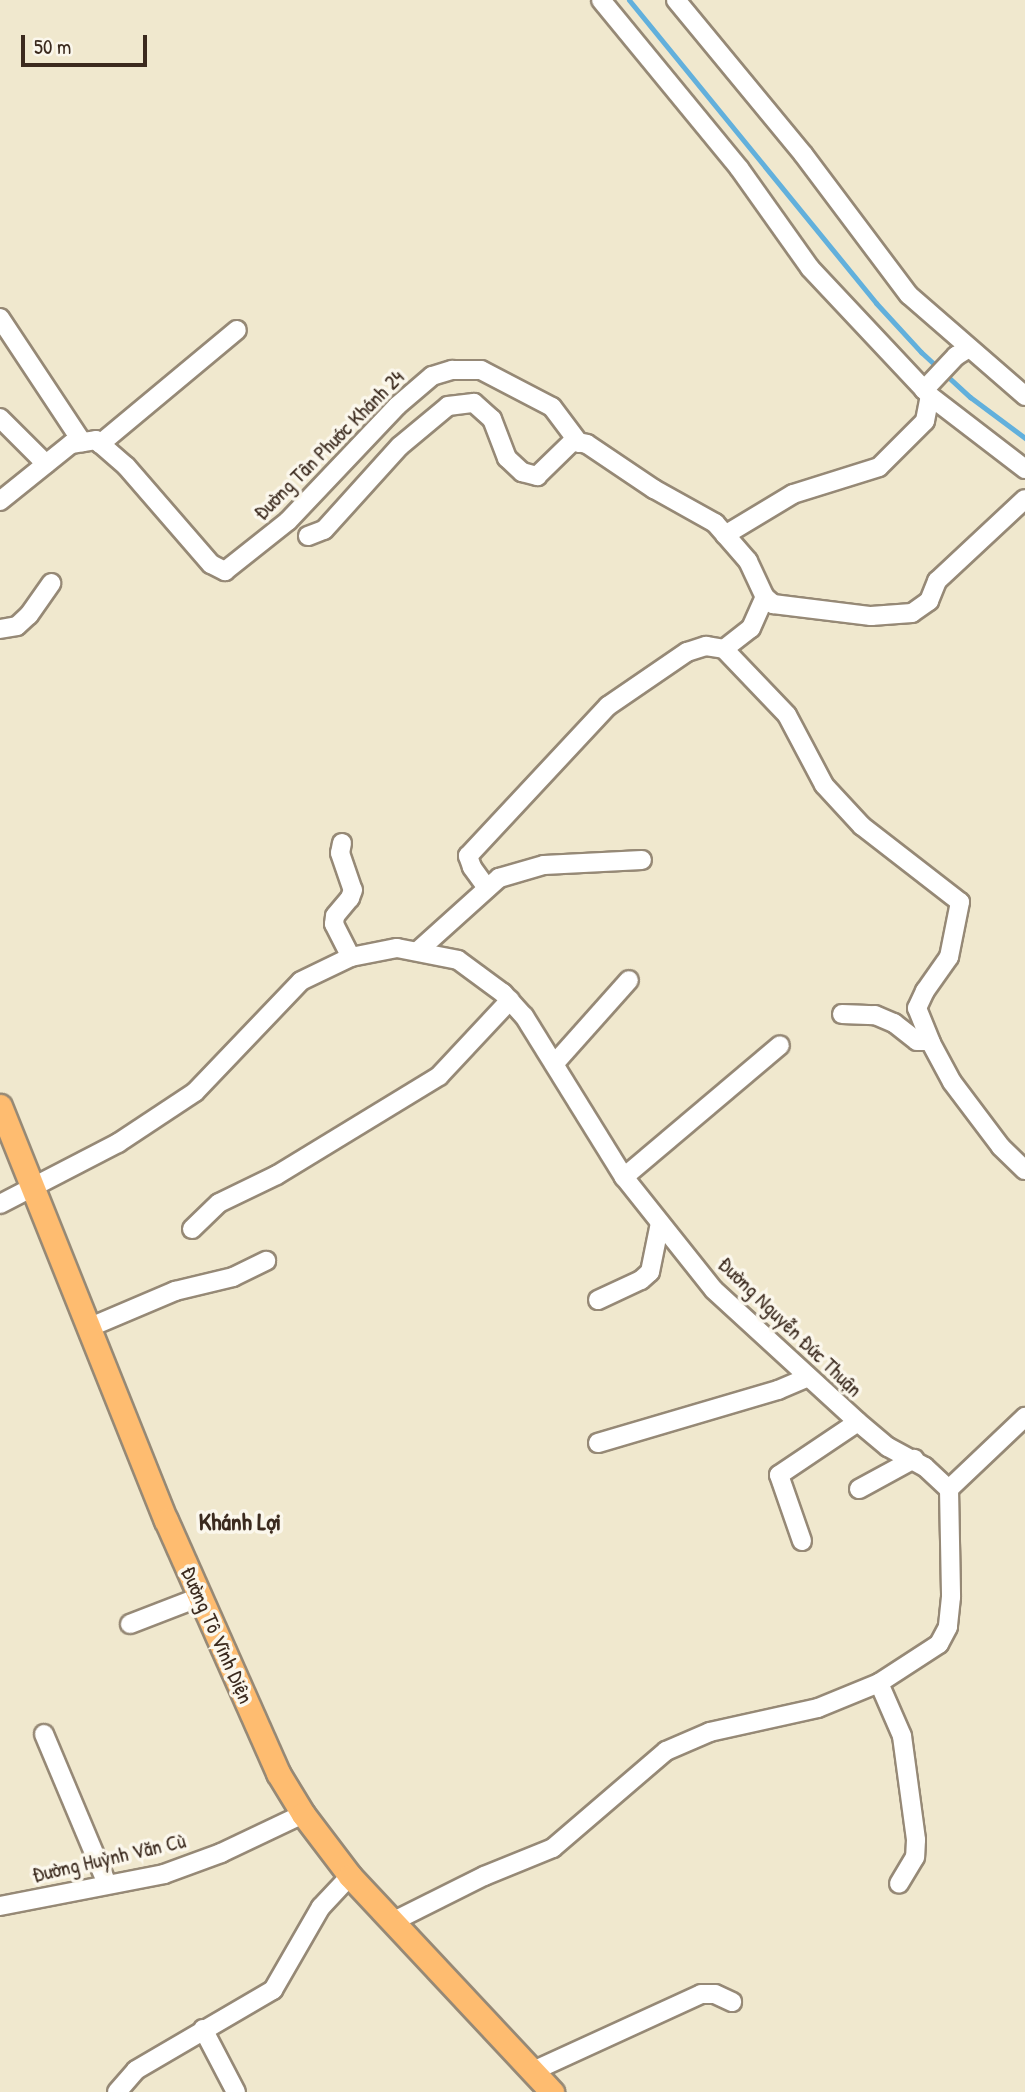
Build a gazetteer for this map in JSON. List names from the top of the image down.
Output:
{
  "streets": {
    "main road": ["Đường Tô Vĩnh Diện"],
    "street": ["Đường Tân Phước Khánh 24", "Đường Nguyễn Đức Thuận", "Đường Huỳnh Văn Cù"]
  },
  "crossings": [
    ["Đường Nguyễn Đức Thuận", "Đường Tô Vĩnh Diện"],
    ["Đường Tô Vĩnh Diện", "Đường Huỳnh Văn Cù"]
  ],
  "districts": ["Khánh Lợi"],
  "scale_bar": "50 m"
}
